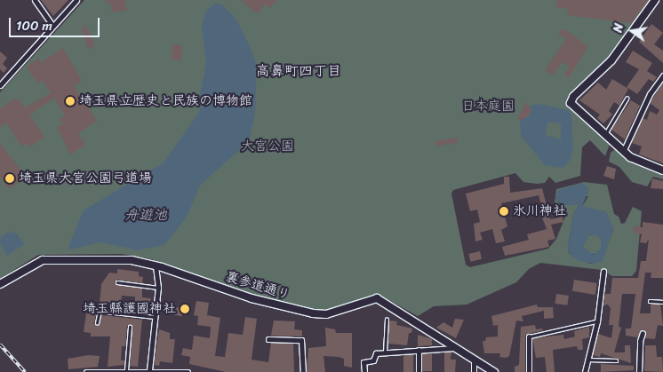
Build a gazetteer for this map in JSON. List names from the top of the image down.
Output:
{
  "streets": {
    "street": ["裏参道通り"]
  },
  "districts": ["高鼻町四丁目"],
  "water": ["舟遊池"],
  "parks": ["日本庭園", "大宮公園"],
  "places": [
    "埼玉県立歴史と民族の博物館",
    "埼玉県大宮公園弓道場",
    "氷川神社",
    "埼玉縣護國神社"
  ],
  "scale_bar": "100 m",
  "north": "left"
}
